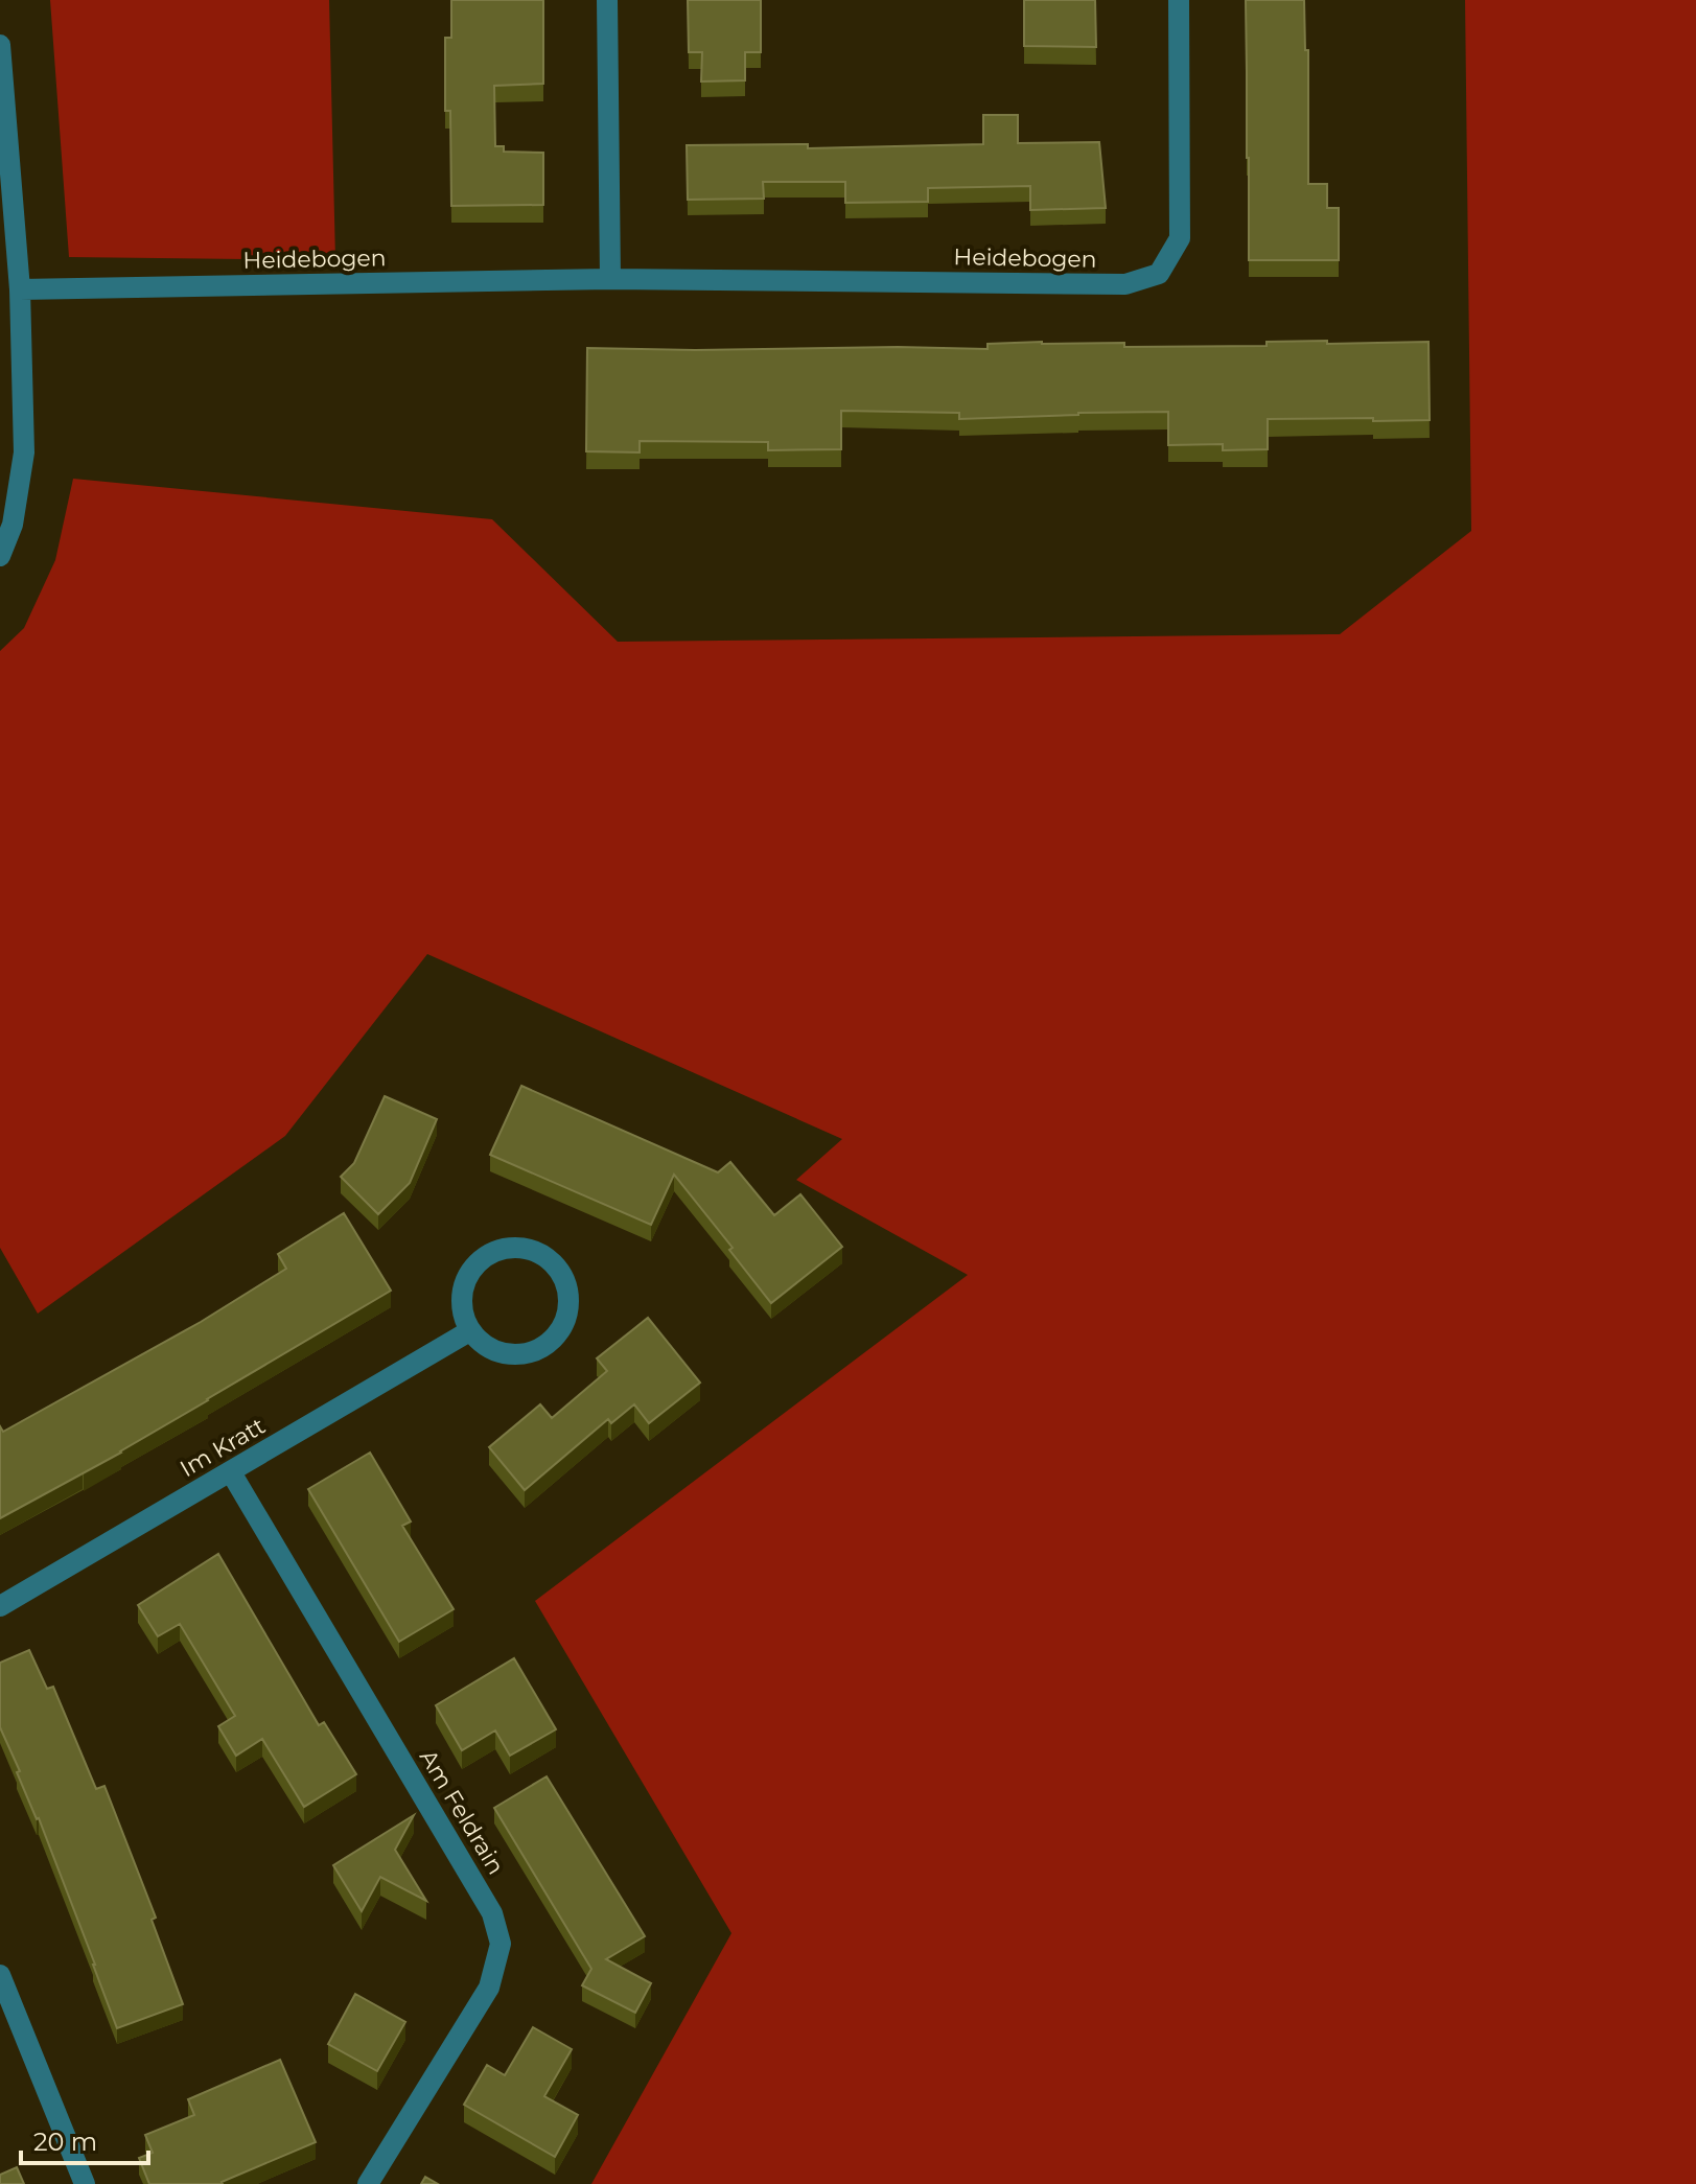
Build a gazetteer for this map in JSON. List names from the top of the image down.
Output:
{
  "streets": {
    "street": ["Heidebogen", "Im Kratt", "Am Feldrain"]
  },
  "crossings": [
    ["Im Kratt", "Am Feldrain"]
  ],
  "scale_bar": "20 m"
}
